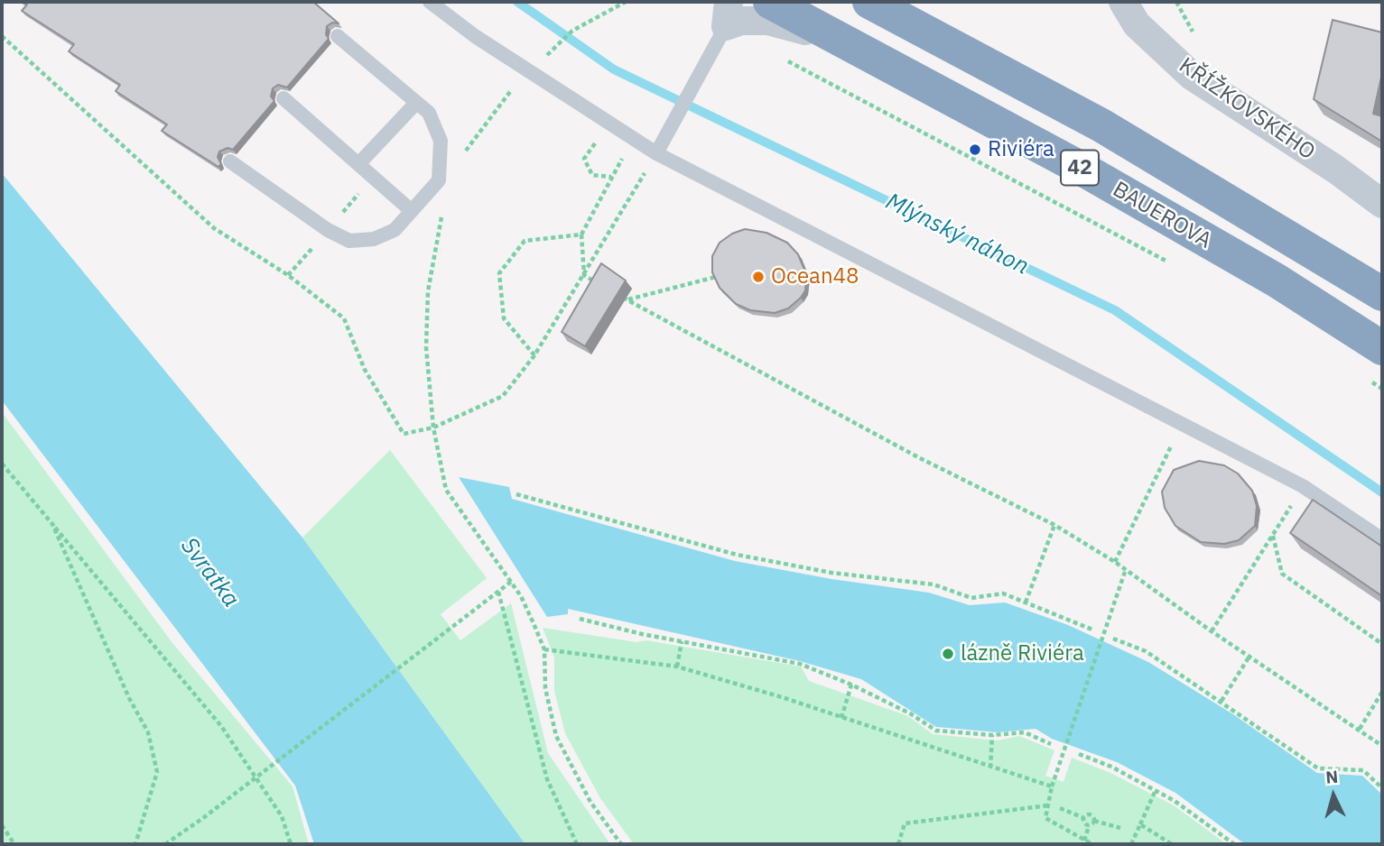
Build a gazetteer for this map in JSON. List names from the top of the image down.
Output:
{
  "streets": {
    "highway": ["42", "BAUEROVA"],
    "street": ["KŘÍŽKOVSKÉHO"]
  },
  "water": ["Mlýnský náhon", "Svratka"],
  "places": ["Riviéra", "Ocean48", "lázně Riviéra"],
  "north": "top"
}
